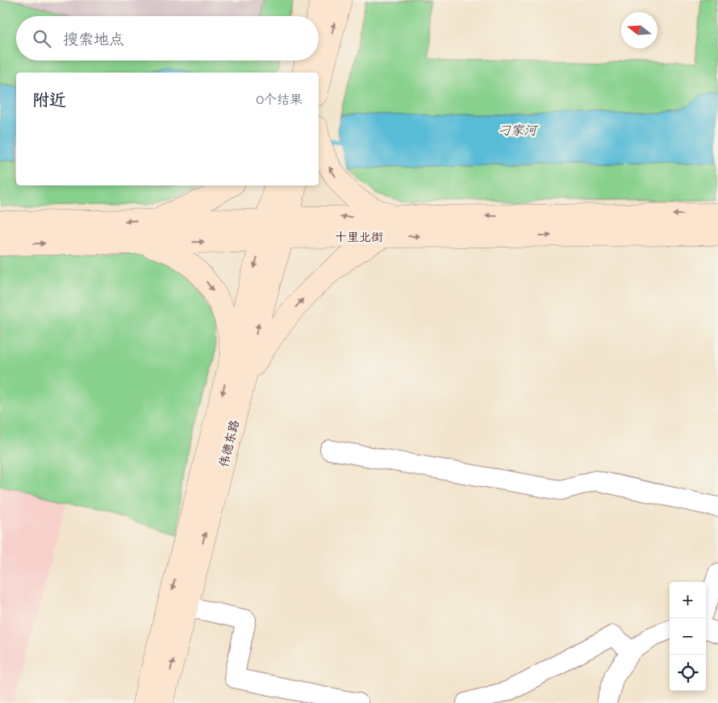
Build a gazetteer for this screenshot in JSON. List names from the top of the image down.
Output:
{
  "streets": {
    "main road": ["十里北街", "伟德东路"]
  },
  "crossings": [
    ["十里北街", "伟德东路"]
  ],
  "water": ["刁家河"],
  "north": "left",
  "page": {
    "search": "搜索地点",
    "heading": ["附近", "0个结果"],
    "map_buttons": ["+", "−"]
  }
}
